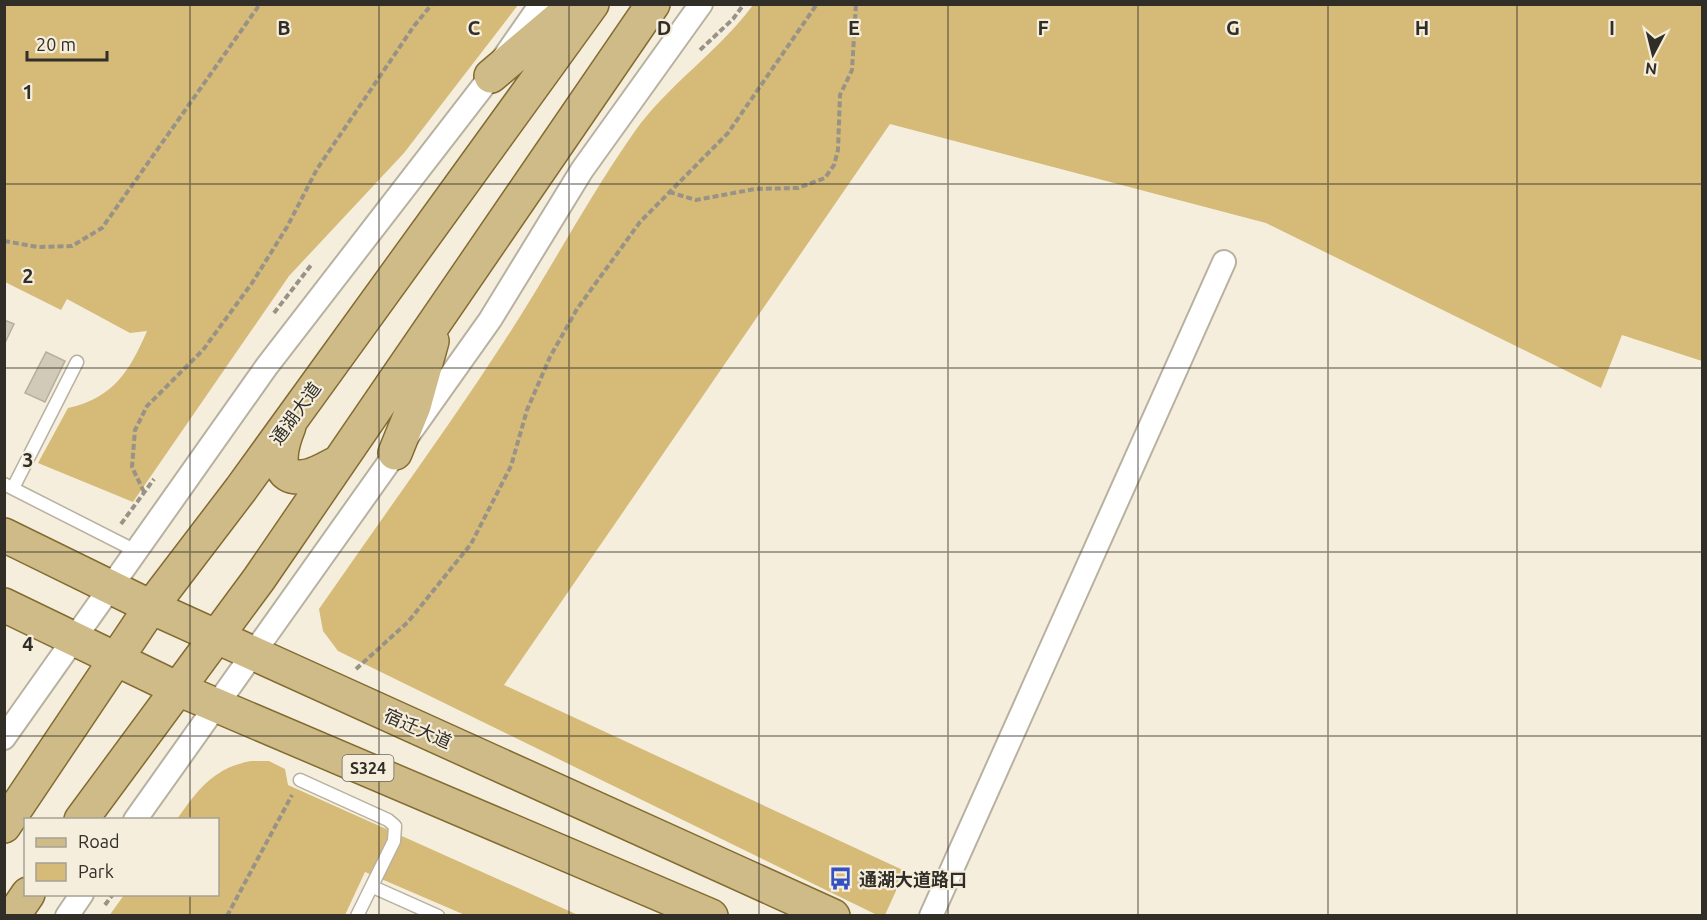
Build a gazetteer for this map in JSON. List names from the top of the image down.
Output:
{
  "streets": {
    "main road": ["通湖大道", "宿迁大道", "S324"]
  },
  "crossings": [
    ["通湖大道", "宿迁大道"],
    ["通湖大道", "S324"]
  ],
  "places": {
    "bus stop": ["通湖大道路口"]
  },
  "legend": ["Road", "Park"],
  "scale_bar": "20 m",
  "north": "bottom",
  "grid": {
    "columns": [
      "B",
      "C",
      "D",
      "E",
      "F",
      "G",
      "H",
      "I"
    ],
    "rows": [
      "1",
      "2",
      "3",
      "4"
    ]
  }
}
